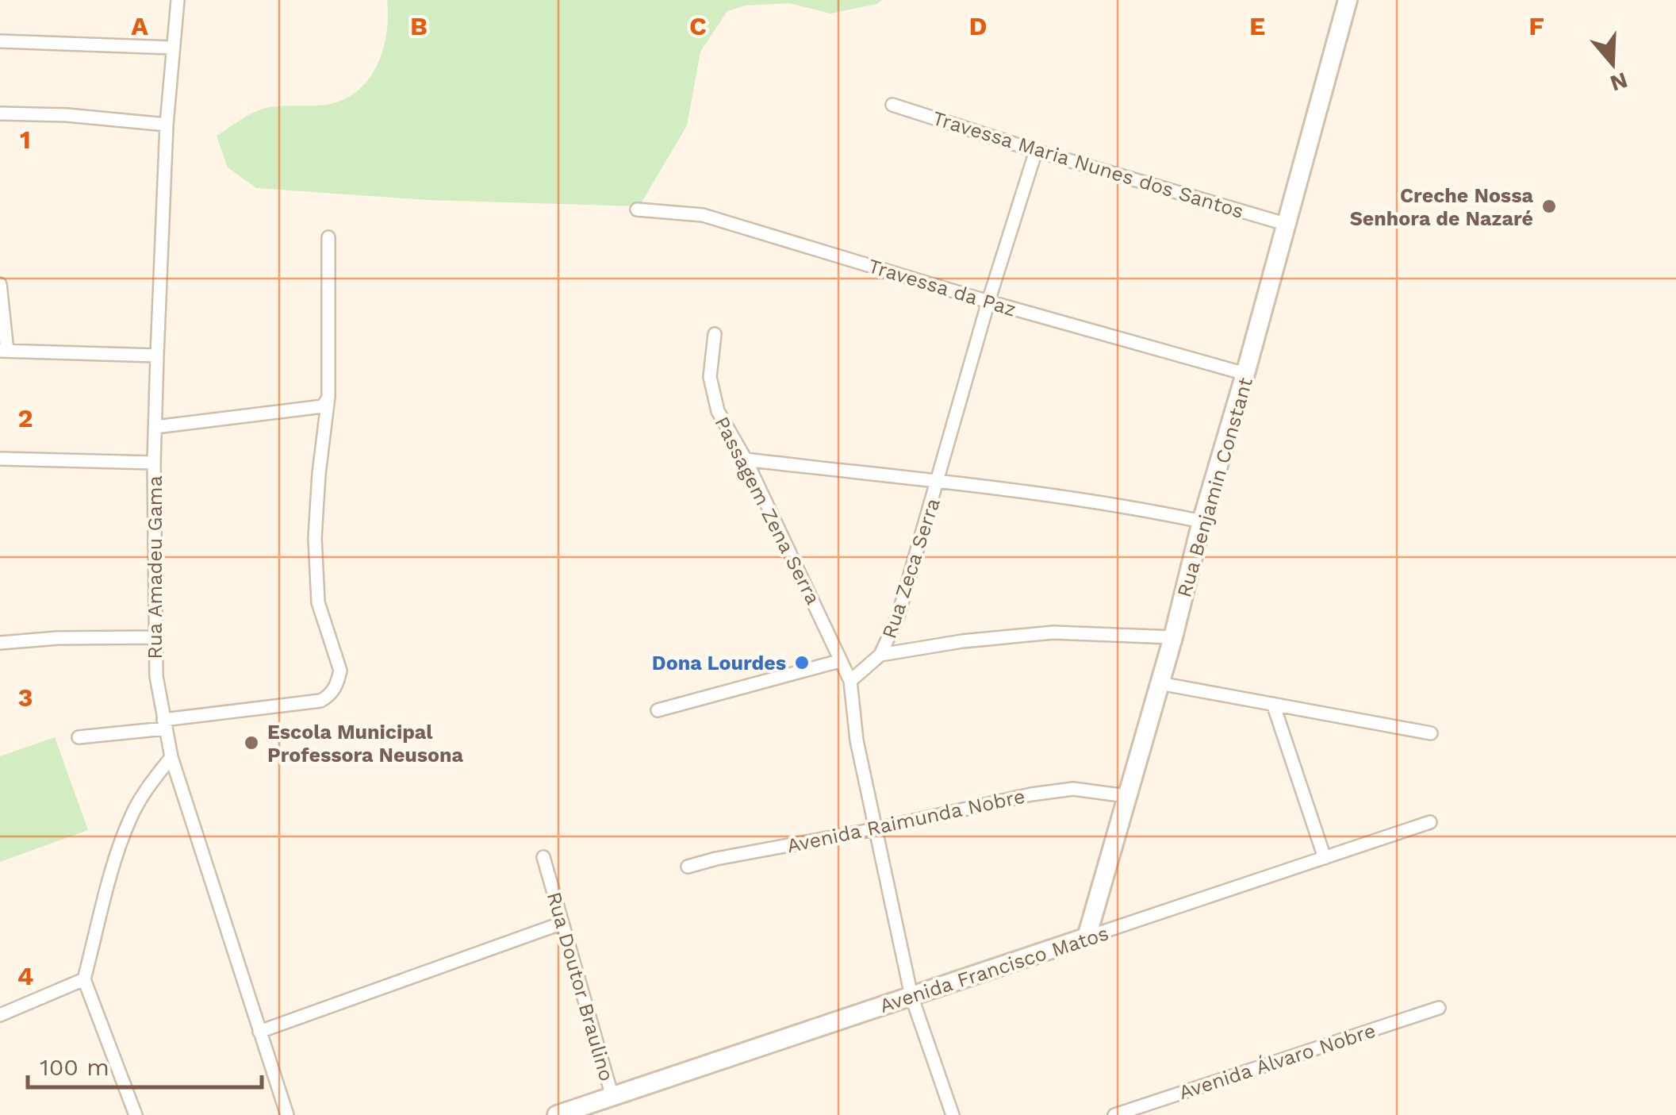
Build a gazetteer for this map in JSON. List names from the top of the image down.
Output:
{
  "streets": {
    "street": [
      "Travessa Maria Nunes dos Santos",
      "Travessa da Paz",
      "Rua Benjamin Constant",
      "Passagem Zena Serra",
      "Rua Amadeu Gama",
      "Rua Zeca Serra",
      "Avenida Raimunda Nobre",
      "Avenida Francisco Matos",
      "Rua Doutor Braulino",
      "Avenida Álvaro Nobre"
    ]
  },
  "crossings": [
    ["Travessa Maria Nunes dos Santos", "Rua Benjamin Constant"],
    ["Travessa Maria Nunes dos Santos", "Rua Zeca Serra"],
    ["Travessa da Paz", "Rua Benjamin Constant"],
    ["Travessa da Paz", "Rua Zeca Serra"],
    ["Rua Benjamin Constant", "Avenida Raimunda Nobre"],
    ["Rua Benjamin Constant", "Avenida Francisco Matos"],
    ["Passagem Zena Serra", "Rua Zeca Serra"],
    ["Avenida Francisco Matos", "Rua Doutor Braulino"]
  ],
  "places": ["Creche Nossa Senhora de Nazaré", "Dona Lourdes", "Escola Municipal Professora Neusona"],
  "scale_bar": "100 m",
  "north": "bottom",
  "grid": {
    "columns": [
      "A",
      "B",
      "C",
      "D",
      "E",
      "F"
    ],
    "rows": [
      "1",
      "2",
      "3",
      "4"
    ]
  }
}
